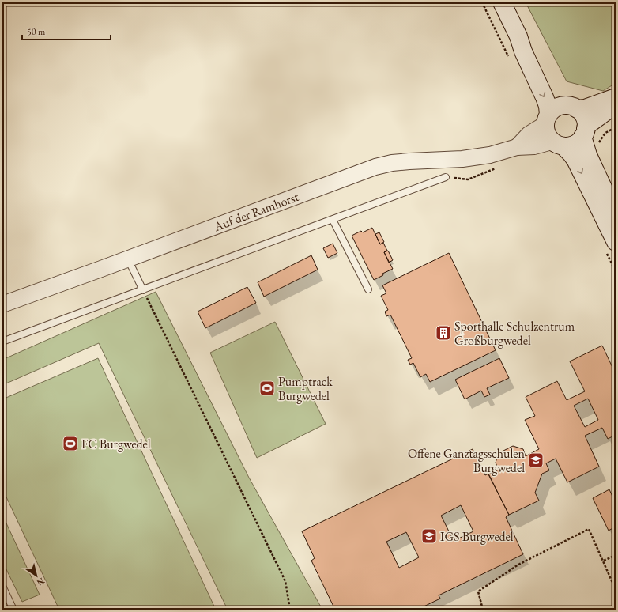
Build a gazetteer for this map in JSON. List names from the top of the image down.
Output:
{
  "streets": {
    "street": ["Auf der Ramhorst"]
  },
  "places": {
    "building": ["Sporthalle Schulzentrum Großburgwedel"],
    "sports": ["Pumptrack Burgwedel", "FC Burgwedel"],
    "school or university": ["Offene Ganztagsschulen Burgwedel", "IGS Burgwedel"]
  },
  "scale_bar": "50 m",
  "north": "bottom right"
}
